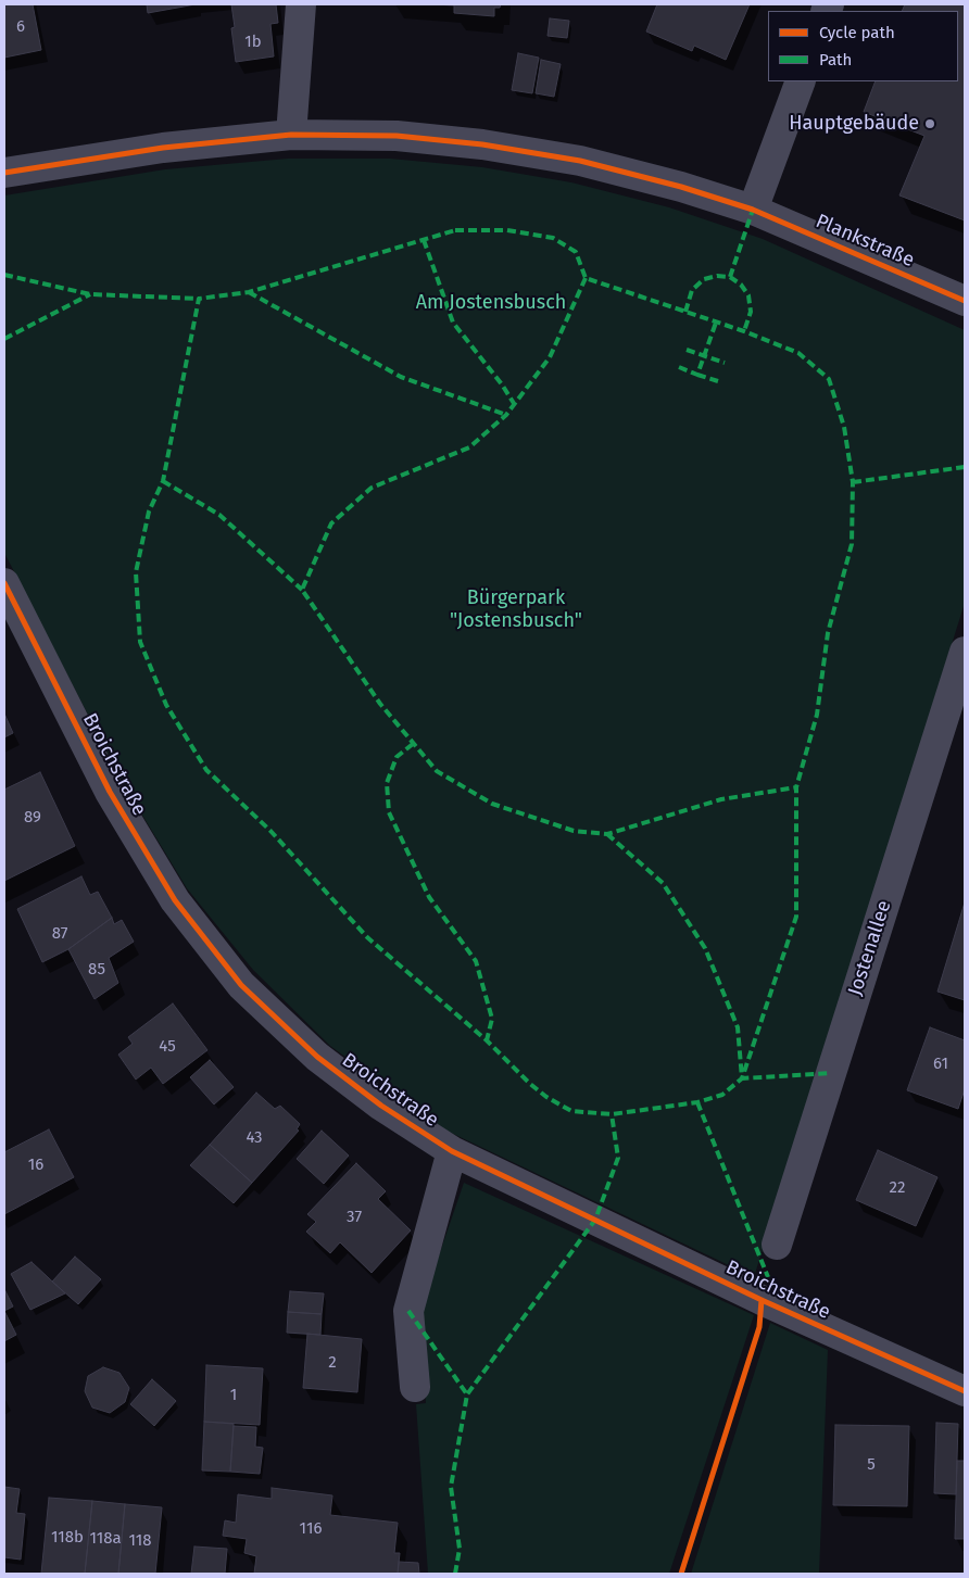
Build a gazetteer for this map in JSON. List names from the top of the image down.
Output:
{
  "streets": {
    "street": ["Plankstraße", "Broichstraße", "Jostenallee"]
  },
  "parks": ["Am Jostensbusch", "Bürgerpark \"Jostensbusch\""],
  "places": ["Hauptgebäude"],
  "house_numbers": [
    "6",
    "1b",
    "89",
    "87",
    "85",
    "45",
    "61",
    "43",
    "16",
    "22",
    "37",
    "2",
    "1",
    "5",
    "116",
    "118b",
    "118a",
    "118"
  ],
  "legend": ["Cycle path", "Path"]
}
